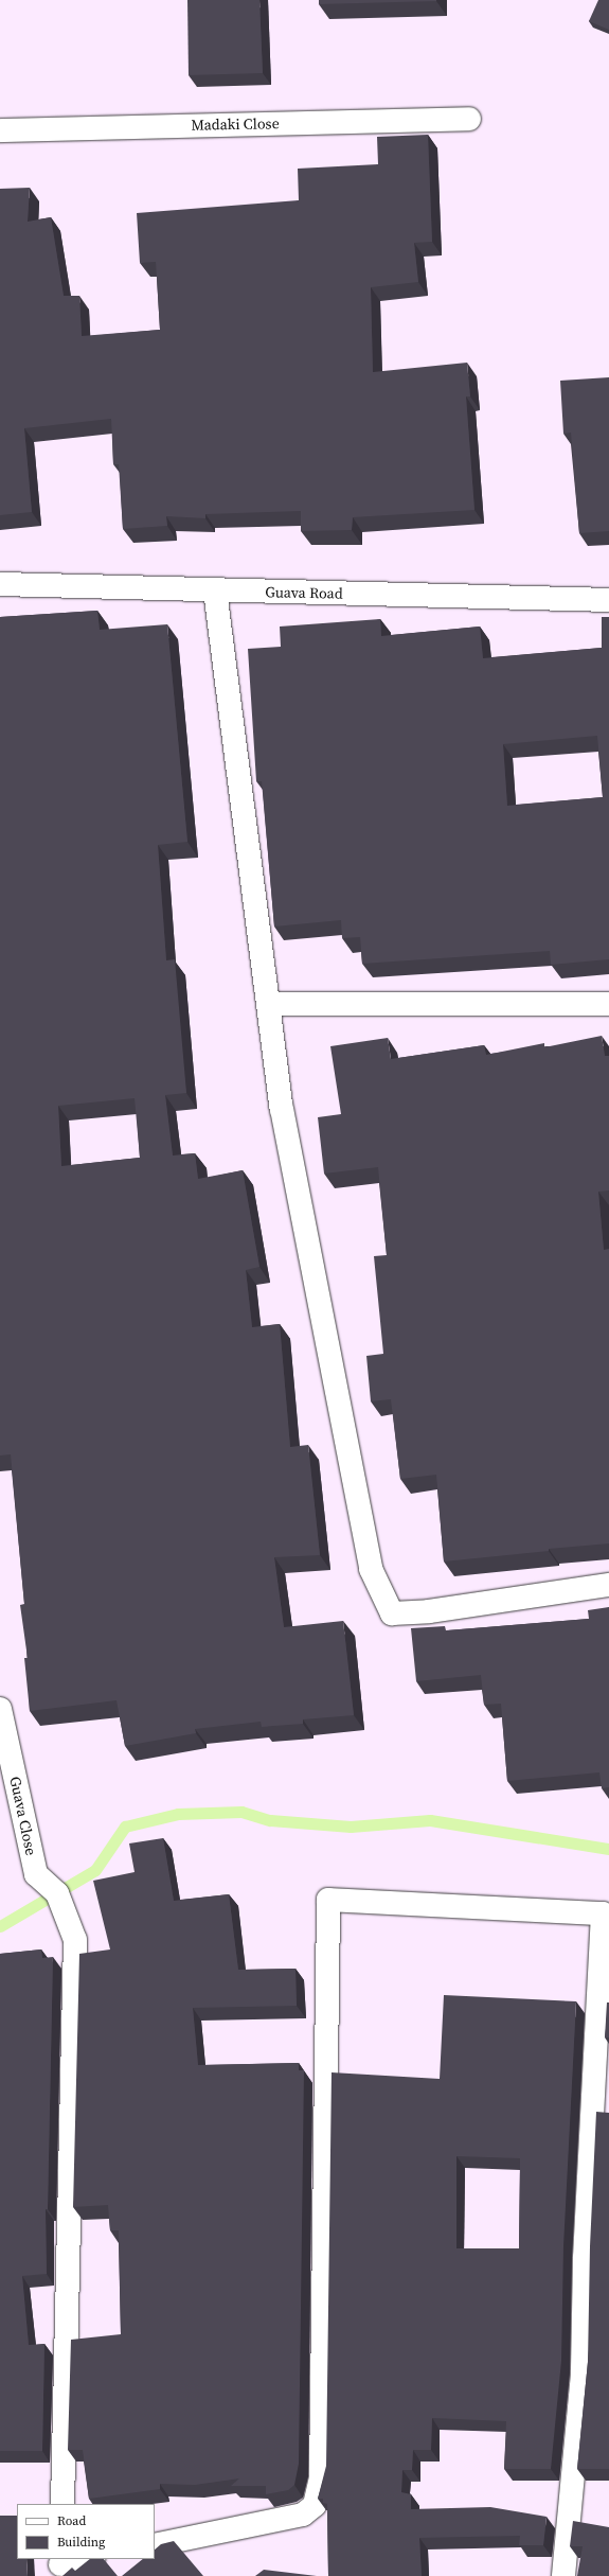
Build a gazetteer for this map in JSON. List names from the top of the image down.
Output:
{
  "streets": {
    "street": ["Madaki Close", "Guava Road", "Guava Close"]
  },
  "legend": ["Road", "Building"]
}
